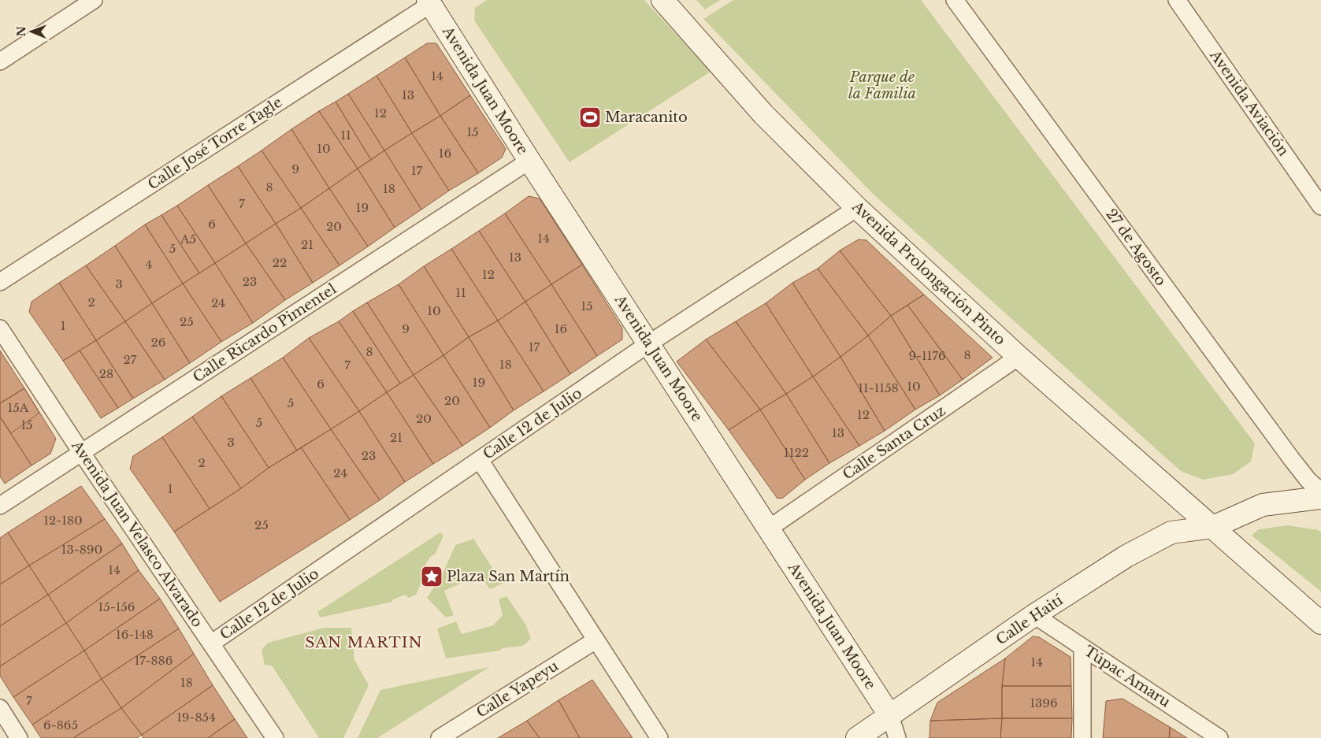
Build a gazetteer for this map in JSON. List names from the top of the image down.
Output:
{
  "streets": {
    "street": [
      "Avenida Juan Moore",
      "Avenida Aviación",
      "Calle José Torre Tagle",
      "27 de Agosto",
      "Avenida Prolongación Pinto",
      "Calle Ricardo Pimentel",
      "Calle 12 de Julio",
      "Calle Santa Cruz",
      "Avenida Juan Velasco Alvarado",
      "Calle Haití",
      "Túpac Amaru",
      "Calle Yapeyu"
    ]
  },
  "crossings": [
    ["Avenida Juan Moore", "Calle José Torre Tagle"],
    ["Avenida Juan Moore", "Calle Ricardo Pimentel"],
    ["Avenida Juan Moore", "Calle 12 de Julio"],
    ["Avenida Juan Moore", "Calle Santa Cruz"],
    ["Avenida Juan Moore", "Calle Haití"],
    ["Avenida Prolongación Pinto", "Calle 12 de Julio"],
    ["Avenida Prolongación Pinto", "Calle Santa Cruz"],
    ["Avenida Prolongación Pinto", "Calle Haití"],
    ["Calle Ricardo Pimentel", "Avenida Juan Velasco Alvarado"],
    ["Calle 12 de Julio", "Avenida Juan Velasco Alvarado"],
    ["Calle Haití", "Túpac Amaru"]
  ],
  "districts": ["SAN MARTIN"],
  "parks": ["Parque de la Familia"],
  "places": {
    "sports": ["Maracanito"],
    "place": ["Plaza San Martín"]
  },
  "house_numbers": [
    "14",
    "13",
    "12",
    "15",
    "11",
    "10",
    "16",
    "9",
    "17",
    "8",
    "18",
    "7",
    "19",
    "6",
    "20",
    "14",
    "A5",
    "21",
    "5",
    "13",
    "22",
    "4",
    "12",
    "23",
    "3",
    "11",
    "2",
    "24",
    "15",
    "10",
    "25",
    "1",
    "9",
    "16",
    "26",
    "17",
    "8",
    "8",
    "9-1176",
    "27",
    "18",
    "7",
    "28",
    "19",
    "6",
    "10",
    "11-1158",
    "20",
    "5",
    "15A",
    "12",
    "20",
    "5",
    "15",
    "13",
    "21",
    "3",
    "1122",
    "23",
    "2",
    "24",
    "1",
    "12-180",
    "25",
    "13-890",
    "14",
    "15-156",
    "16-148",
    "17-886",
    "14",
    "18",
    "7",
    "1396",
    "19-854",
    "6-865"
  ],
  "north": "left"
}
